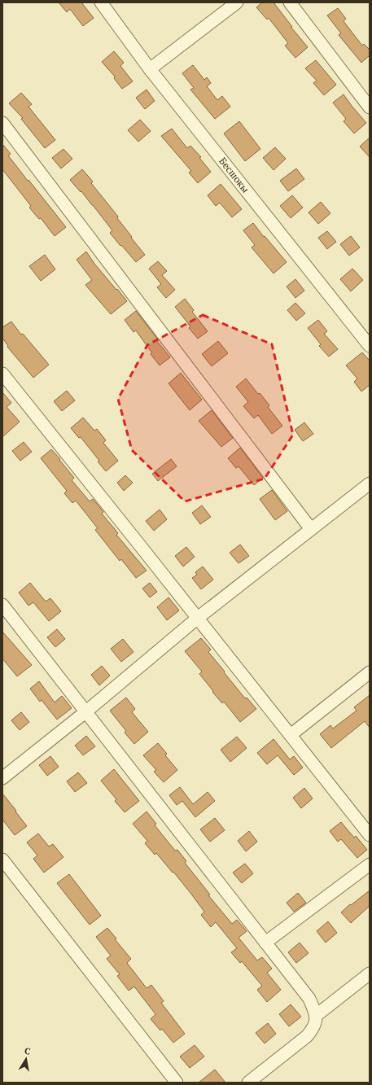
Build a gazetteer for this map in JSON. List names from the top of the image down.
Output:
{
  "streets": {
    "street": ["Бесшокы"]
  },
  "north": "top"
}
